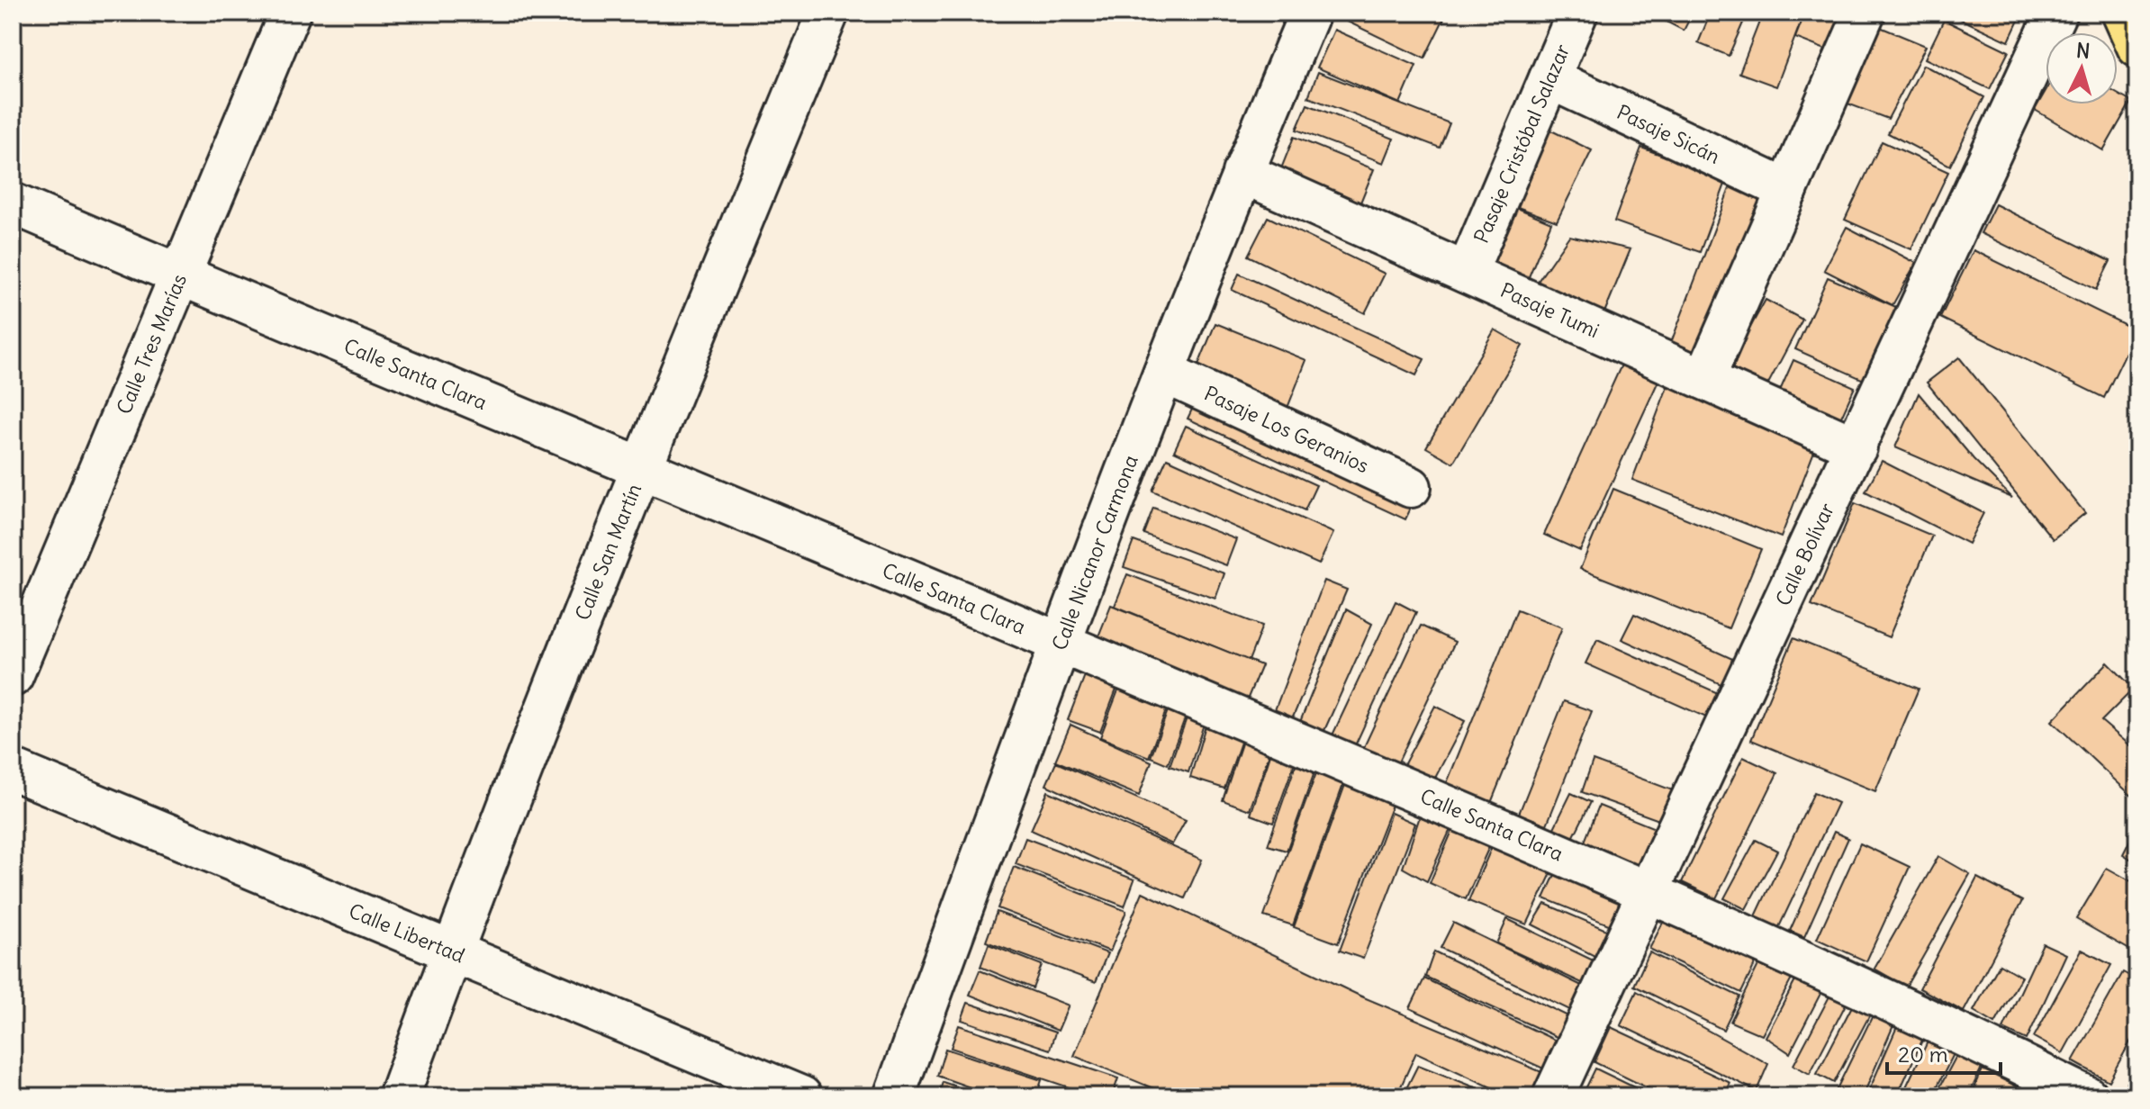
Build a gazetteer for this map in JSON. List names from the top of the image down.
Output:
{
  "streets": {
    "street": [
      "Pasaje Sicán",
      "Pasaje Cristóbal Salazar",
      "Pasaje Tumi",
      "Calle Tres Marías",
      "Calle Santa Clara",
      "Pasaje Los Geranios",
      "Calle San Martín",
      "Calle Nicanor Carmona",
      "Calle Bolívar",
      "Calle Libertad"
    ]
  },
  "crossings": [
    ["Pasaje Sicán", "Pasaje Cristóbal Salazar"],
    ["Pasaje Cristóbal Salazar", "Pasaje Tumi"],
    ["Pasaje Tumi", "Calle Nicanor Carmona"],
    ["Pasaje Tumi", "Calle Bolívar"],
    ["Calle Tres Marías", "Calle Santa Clara"],
    ["Calle Santa Clara", "Calle San Martín"],
    ["Calle Santa Clara", "Calle Nicanor Carmona"],
    ["Calle Santa Clara", "Calle Bolívar"],
    ["Pasaje Los Geranios", "Calle Nicanor Carmona"],
    ["Calle San Martín", "Calle Libertad"]
  ],
  "scale_bar": "20 m",
  "north": "top"
}
